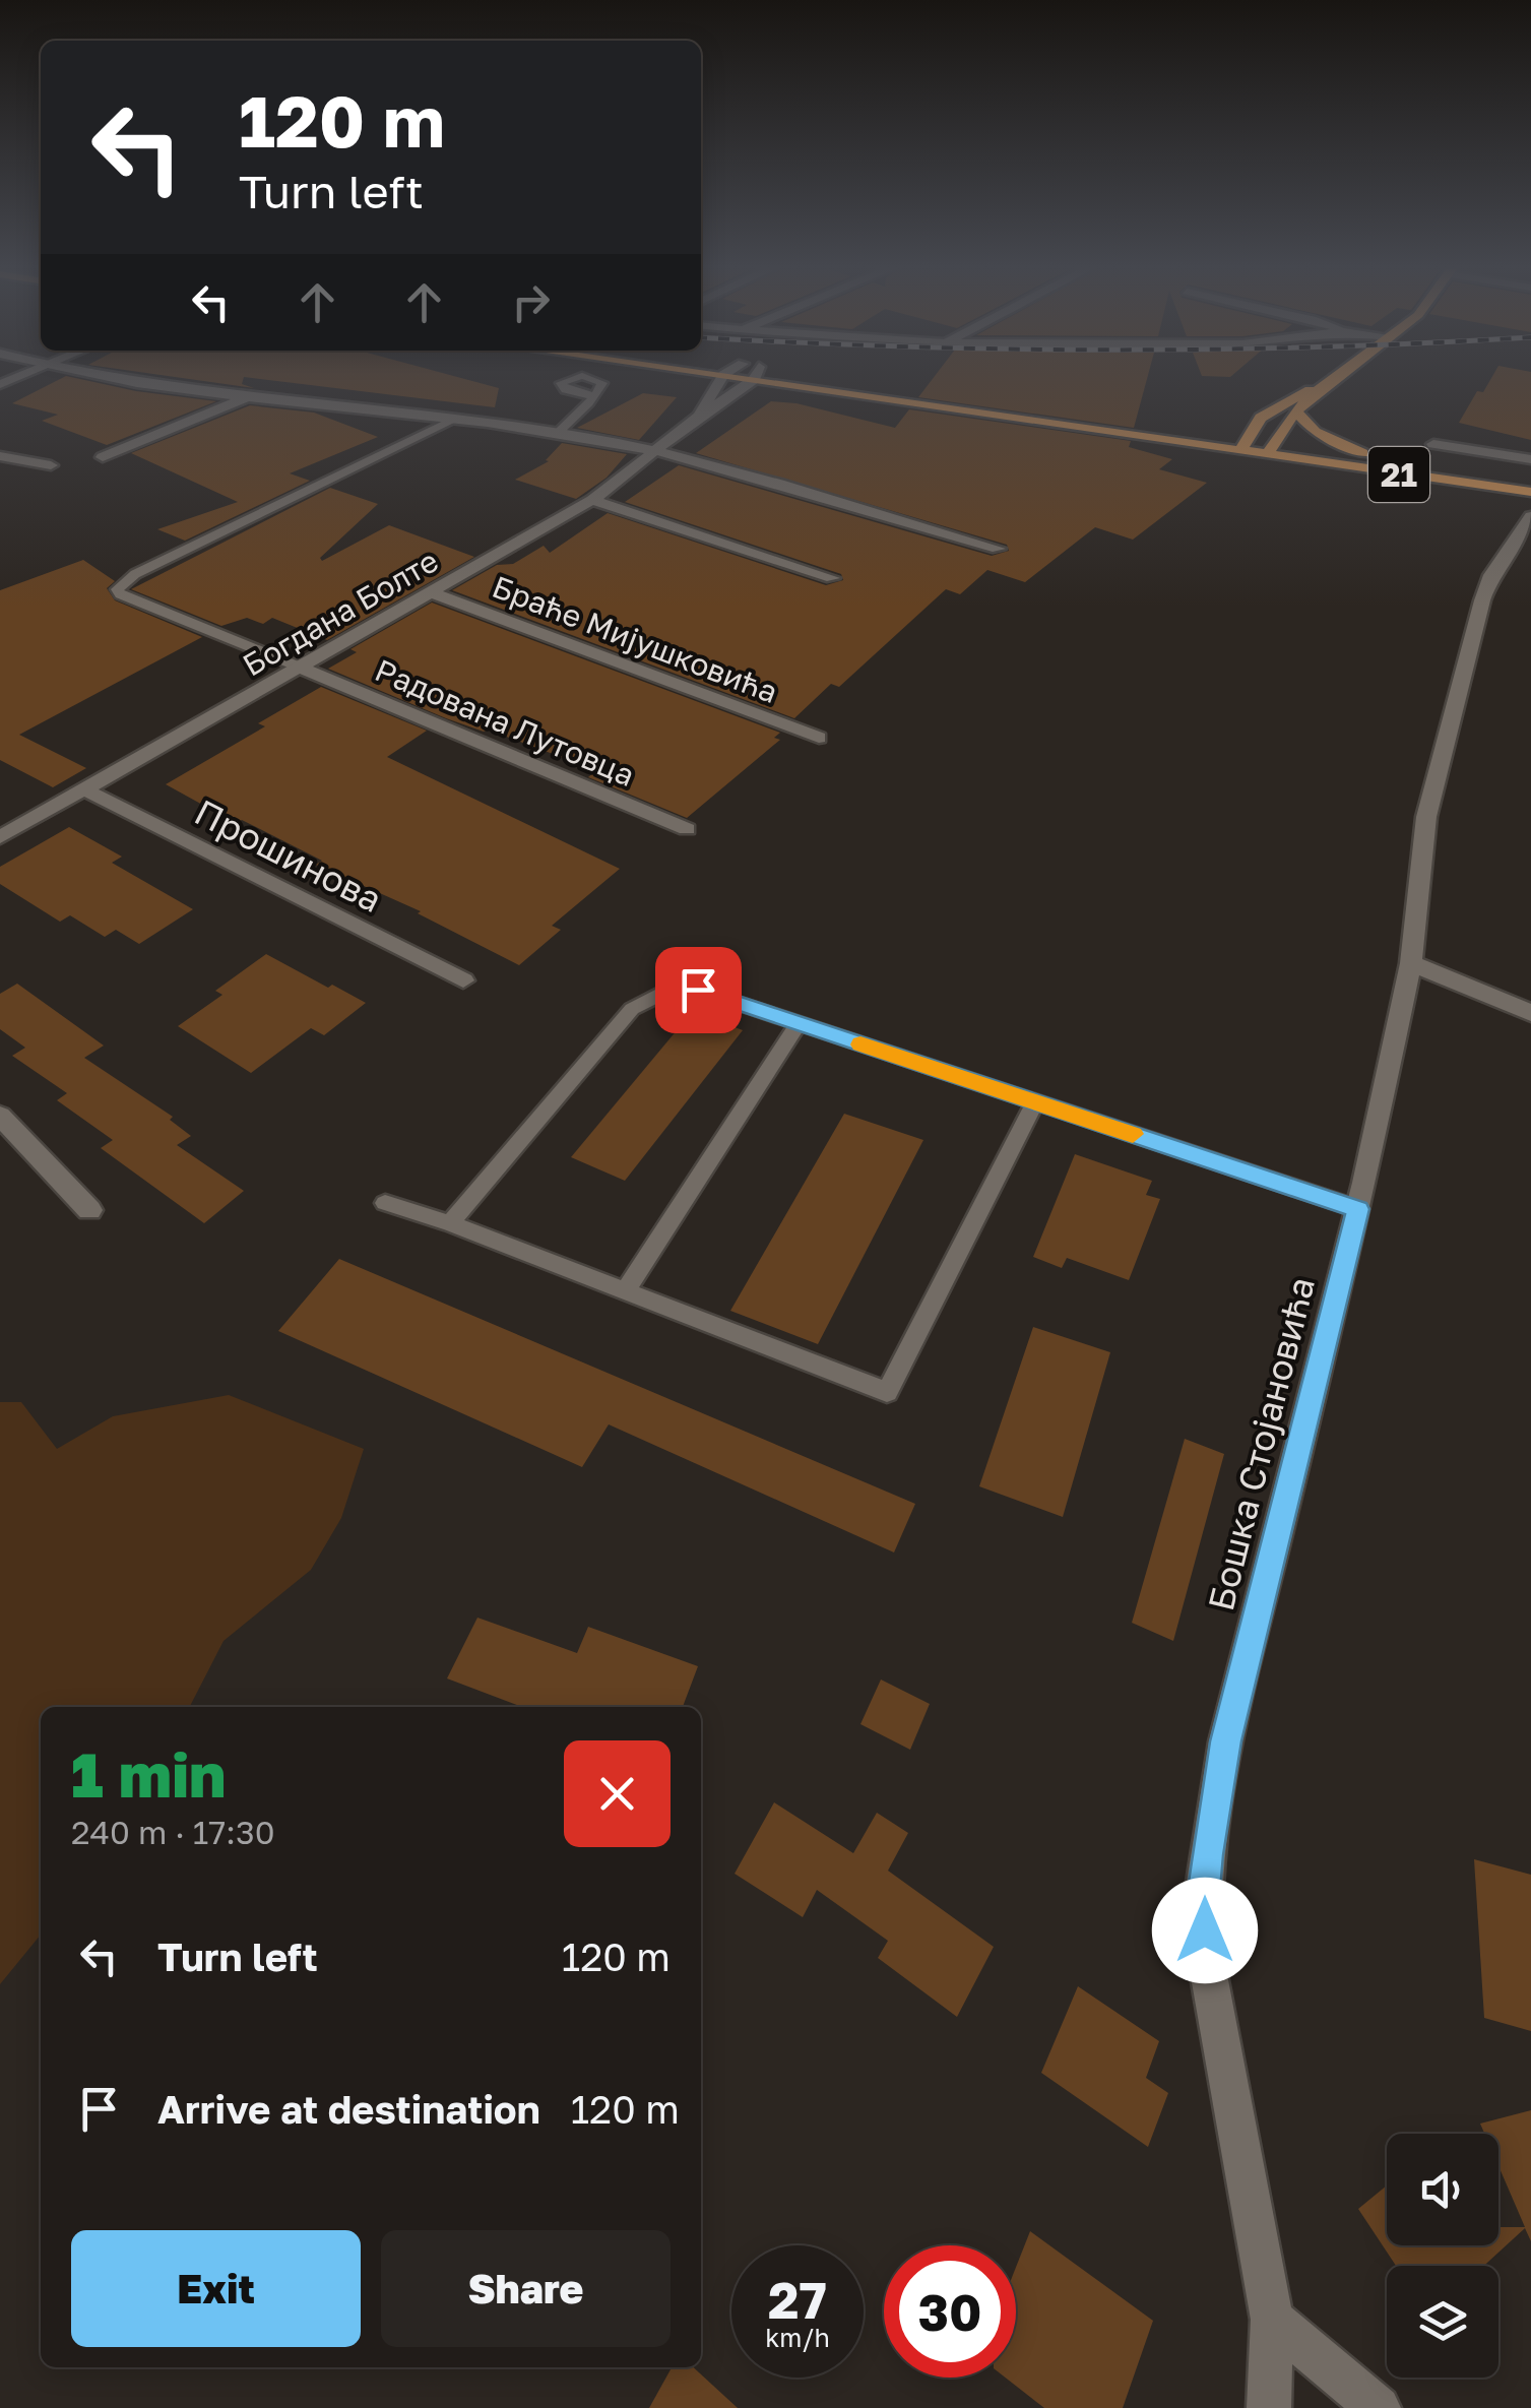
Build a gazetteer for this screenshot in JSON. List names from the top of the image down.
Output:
{
  "streets": {
    "main road": ["21"],
    "street": [
      "Богдана Болте",
      "Браће Мијушковића",
      "Радована Лутовца",
      "Прошинова",
      "Бошка Стојановића"
    ]
  },
  "crossings": [
    ["Богдана Болте", "Браће Мијушковића"],
    ["Богдана Болте", "Радована Лутовца"],
    ["Богдана Болте", "Прошинова"]
  ],
  "page": {
    "turn": ["120 m", "Turn left"],
    "heading": ["1 min", "240 m · 17:30"],
    "list": [
      {
        "name": "Turn left",
        "value": "120 m"
      },
      {
        "name": "Arrive at destination",
        "value": "120 m"
      }
    ],
    "buttons": ["Exit", "Share"],
    "speed": "27 km/h",
    "limit": "30"
  }
}
